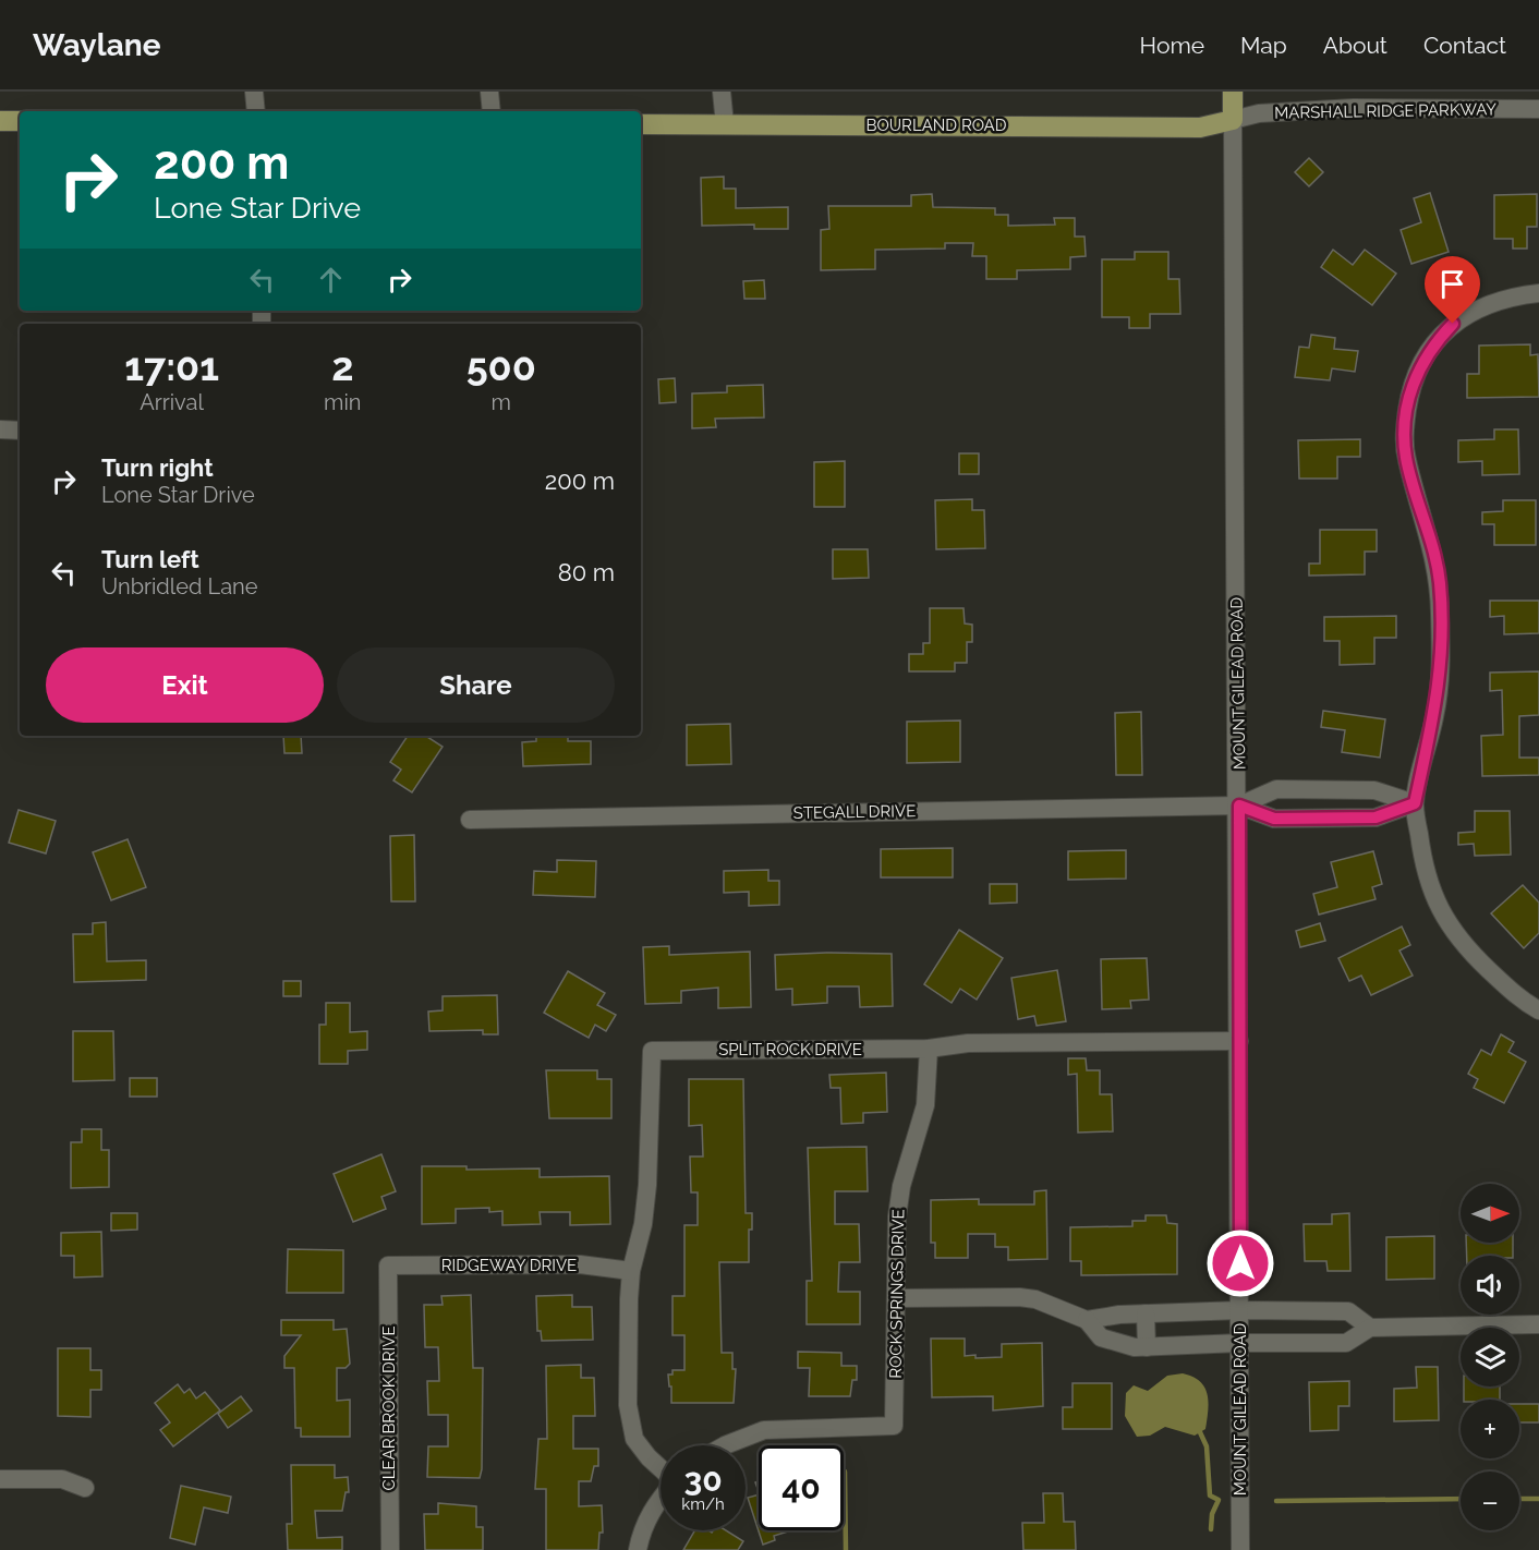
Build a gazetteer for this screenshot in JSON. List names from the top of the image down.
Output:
{
  "streets": {
    "main road": ["BOURLAND ROAD", "MOUNT GILEAD ROAD"],
    "street": [
      "MARSHALL RIDGE PARKWAY",
      "STEGALL DRIVE",
      "SPLIT ROCK DRIVE",
      "RIDGEWAY DRIVE",
      "ROCK SPRINGS DRIVE",
      "CLEAR BROOK DRIVE"
    ]
  },
  "crossings": [
    ["MARSHALL RIDGE PARKWAY", "BOURLAND ROAD"],
    ["MARSHALL RIDGE PARKWAY", "MOUNT GILEAD ROAD"],
    ["BOURLAND ROAD", "MOUNT GILEAD ROAD"],
    ["MOUNT GILEAD ROAD", "STEGALL DRIVE"],
    ["MOUNT GILEAD ROAD", "SPLIT ROCK DRIVE"],
    ["SPLIT ROCK DRIVE", "RIDGEWAY DRIVE"],
    ["SPLIT ROCK DRIVE", "ROCK SPRINGS DRIVE"],
    ["RIDGEWAY DRIVE", "CLEAR BROOK DRIVE"]
  ],
  "north": "right",
  "page": {
    "header": "Waylane",
    "nav": [
      "Home",
      "Map",
      "About",
      "Contact"
    ],
    "turn": ["200 m", "Lone Star Drive"],
    "eta": [
      "17:01",
      "Arrival",
      "2",
      "min",
      "500",
      "m"
    ],
    "list": [
      {
        "name": "Turn right",
        "note": "Lone Star Drive",
        "value": "200 m"
      },
      {
        "name": "Turn left",
        "note": "Unbridled Lane",
        "value": "80 m"
      }
    ],
    "buttons": ["Exit", "Share"],
    "map_buttons": ["+", "−"],
    "speed": "30 km/h",
    "limit": "40"
  }
}
